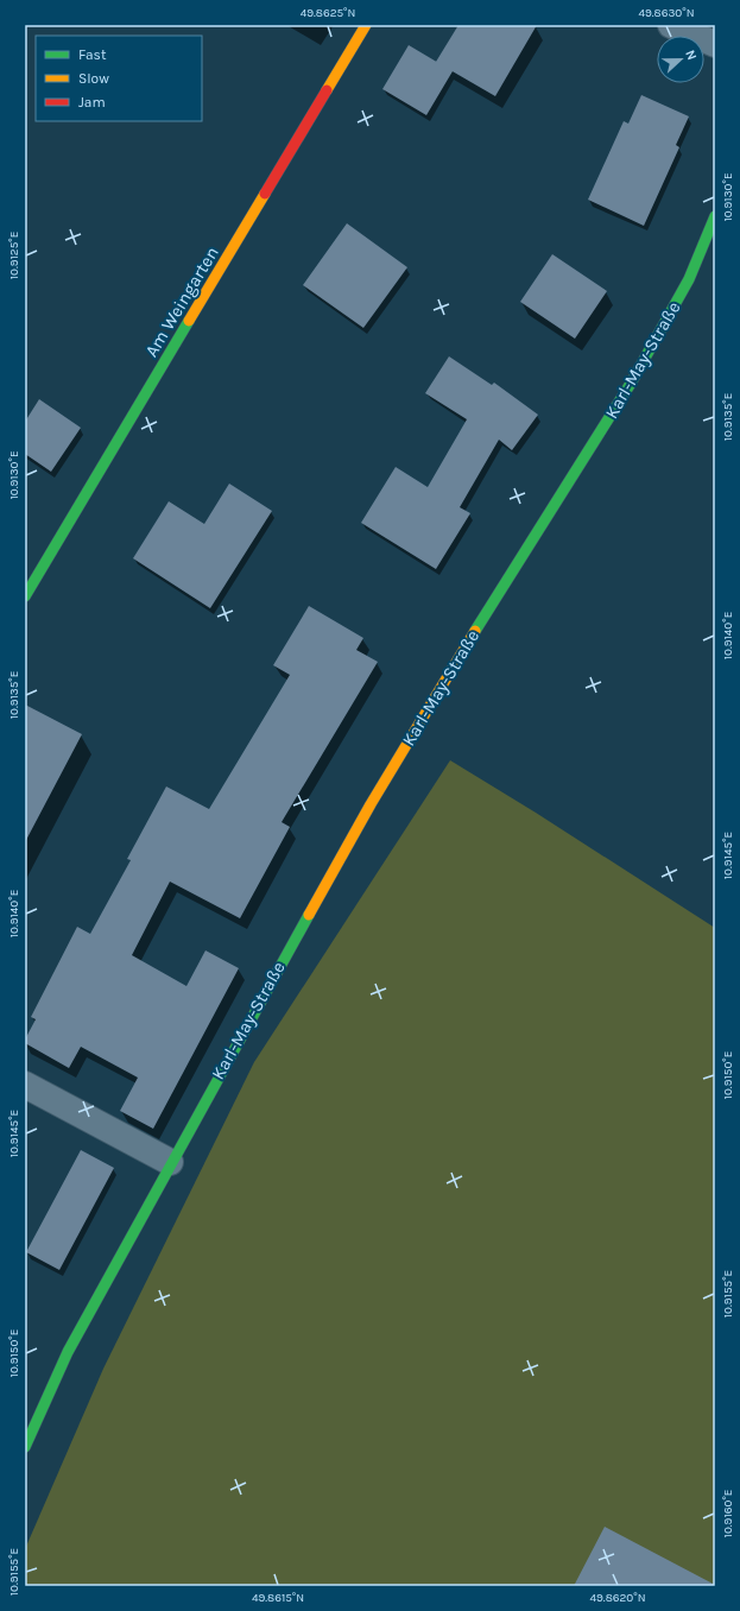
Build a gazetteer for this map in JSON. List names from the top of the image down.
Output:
{
  "streets": {
    "street": ["Am Weingarten", "Karl-May-Straße"]
  },
  "legend": ["Fast", "Slow", "Jam"],
  "north": "right",
  "coordinates": [
    "49.8625°N",
    "49.8630°N",
    "10.9130°E",
    "10.9125°E",
    "10.9135°E",
    "10.9140°E",
    "10.9145°E",
    "10.9150°E",
    "10.9155°E",
    "10.9160°E",
    "49.8615°N",
    "49.8620°N"
  ]
}
